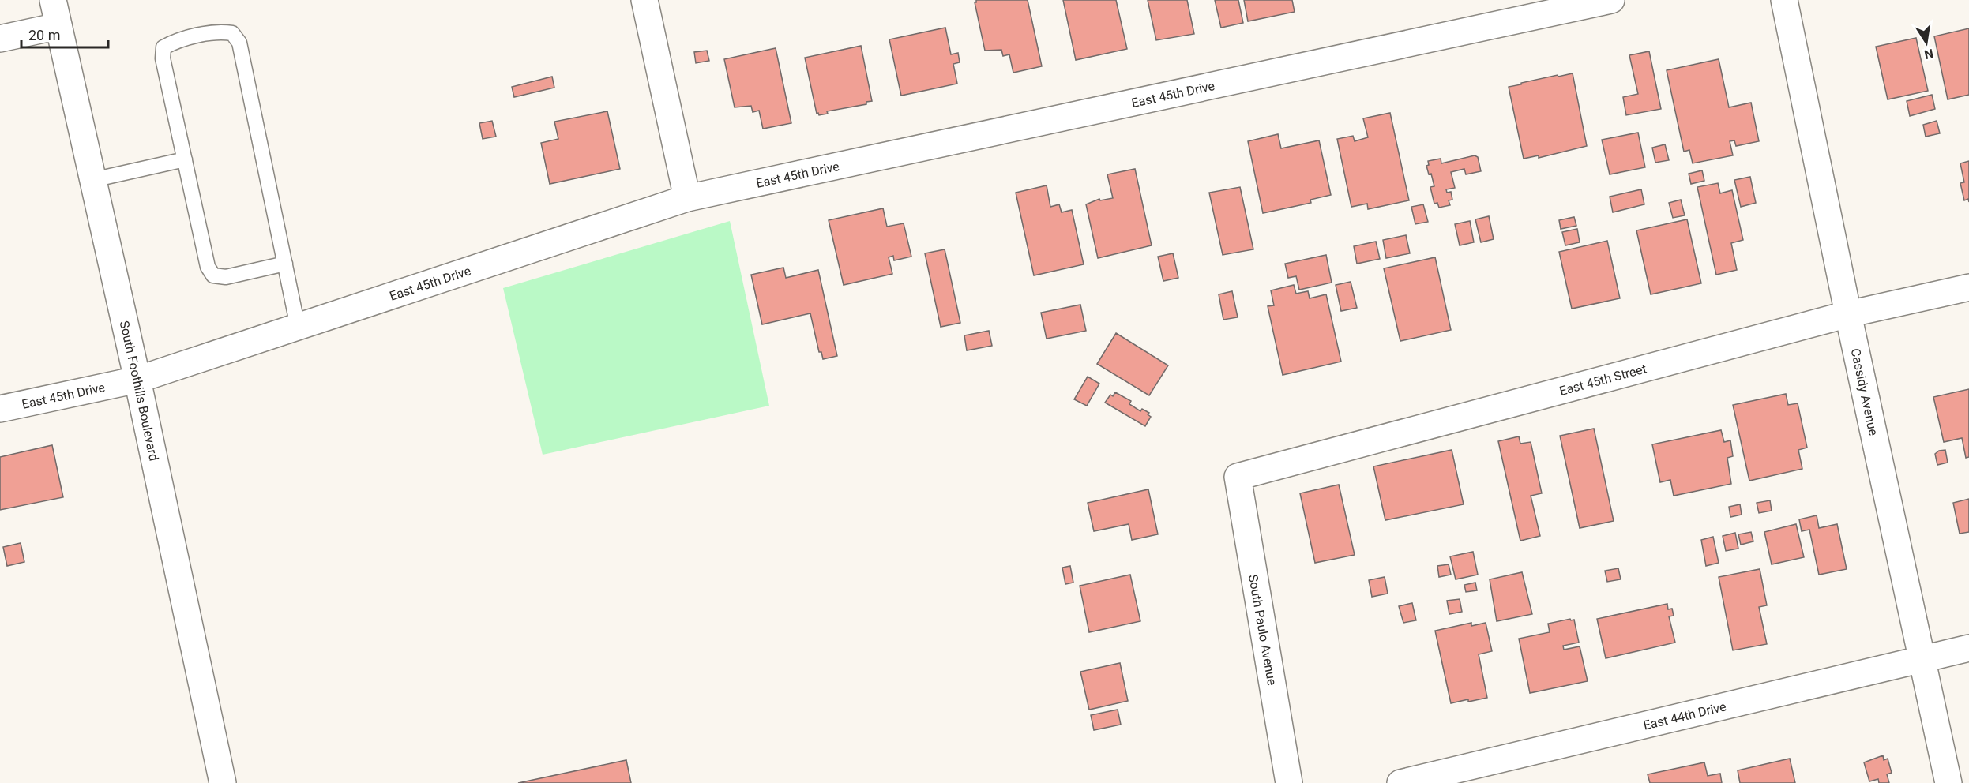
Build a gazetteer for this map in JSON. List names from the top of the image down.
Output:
{
  "streets": {
    "street": [
      "East 45th Drive",
      "East 45th Street",
      "South Foothills Boulevard",
      "Cassidy Avenue",
      "South Paulo Avenue",
      "East 44th Drive"
    ]
  },
  "crossings": [
    ["East 45th Drive", "South Foothills Boulevard"],
    ["East 45th Street", "Cassidy Avenue"],
    ["East 45th Street", "South Paulo Avenue"],
    ["Cassidy Avenue", "East 44th Drive"]
  ],
  "scale_bar": "20 m",
  "north": "bottom"
}
